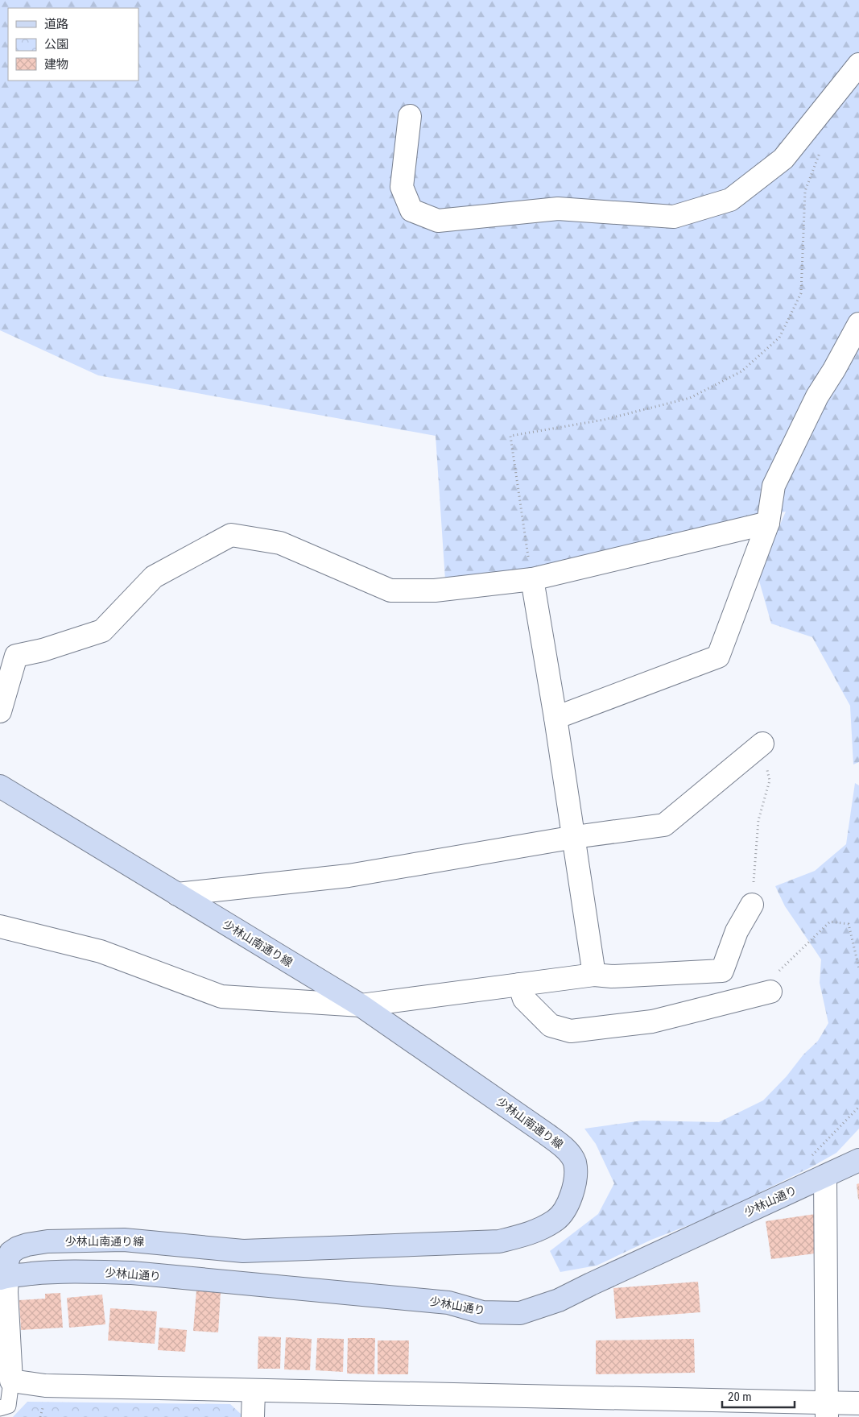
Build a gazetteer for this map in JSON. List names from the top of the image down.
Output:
{
  "streets": {
    "street": ["少林山南通り線", "少林山通り"]
  },
  "crossings": [
    ["少林山南通り線", "少林山通り"]
  ],
  "legend": ["道路", "公園", "建物"],
  "scale_bar": "20 m"
}
